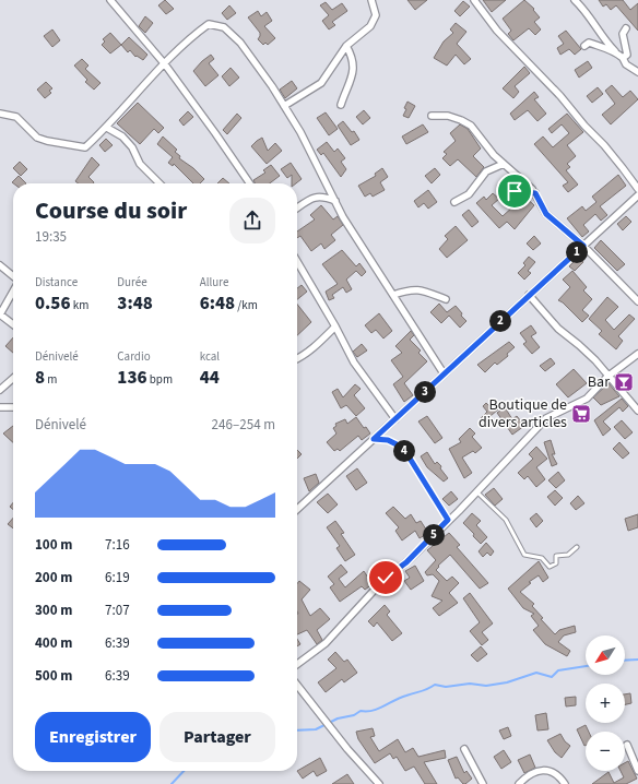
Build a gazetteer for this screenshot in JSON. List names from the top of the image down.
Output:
{
  "places": {
    "bar": ["Bar"],
    "supermarket": ["Boutique de divers articles"]
  },
  "north": "bottom left",
  "page": {
    "heading": ["Course du soir", "19:35"],
    "pins": [
      "1",
      "2",
      "3",
      "4",
      "5"
    ],
    "stats": [
      ["Distance", "0.56 km"],
      ["Durée", "3:48"],
      ["Allure", "6:48 /km"],
      ["Dénivelé", "8 m"],
      ["Cardio", "136 bpm"],
      ["kcal", "44"]
    ],
    "chart": ["Dénivelé", "246–254 m"],
    "list": [
      {
        "name": "100 m",
        "note": "7:16"
      },
      {
        "name": "200 m",
        "note": "6:19"
      },
      {
        "name": "300 m",
        "note": "7:07"
      },
      {
        "name": "400 m",
        "note": "6:39"
      },
      {
        "name": "500 m",
        "note": "6:39"
      }
    ],
    "map_buttons": ["+", "−"],
    "buttons": ["Enregistrer", "Partager"]
  }
}
